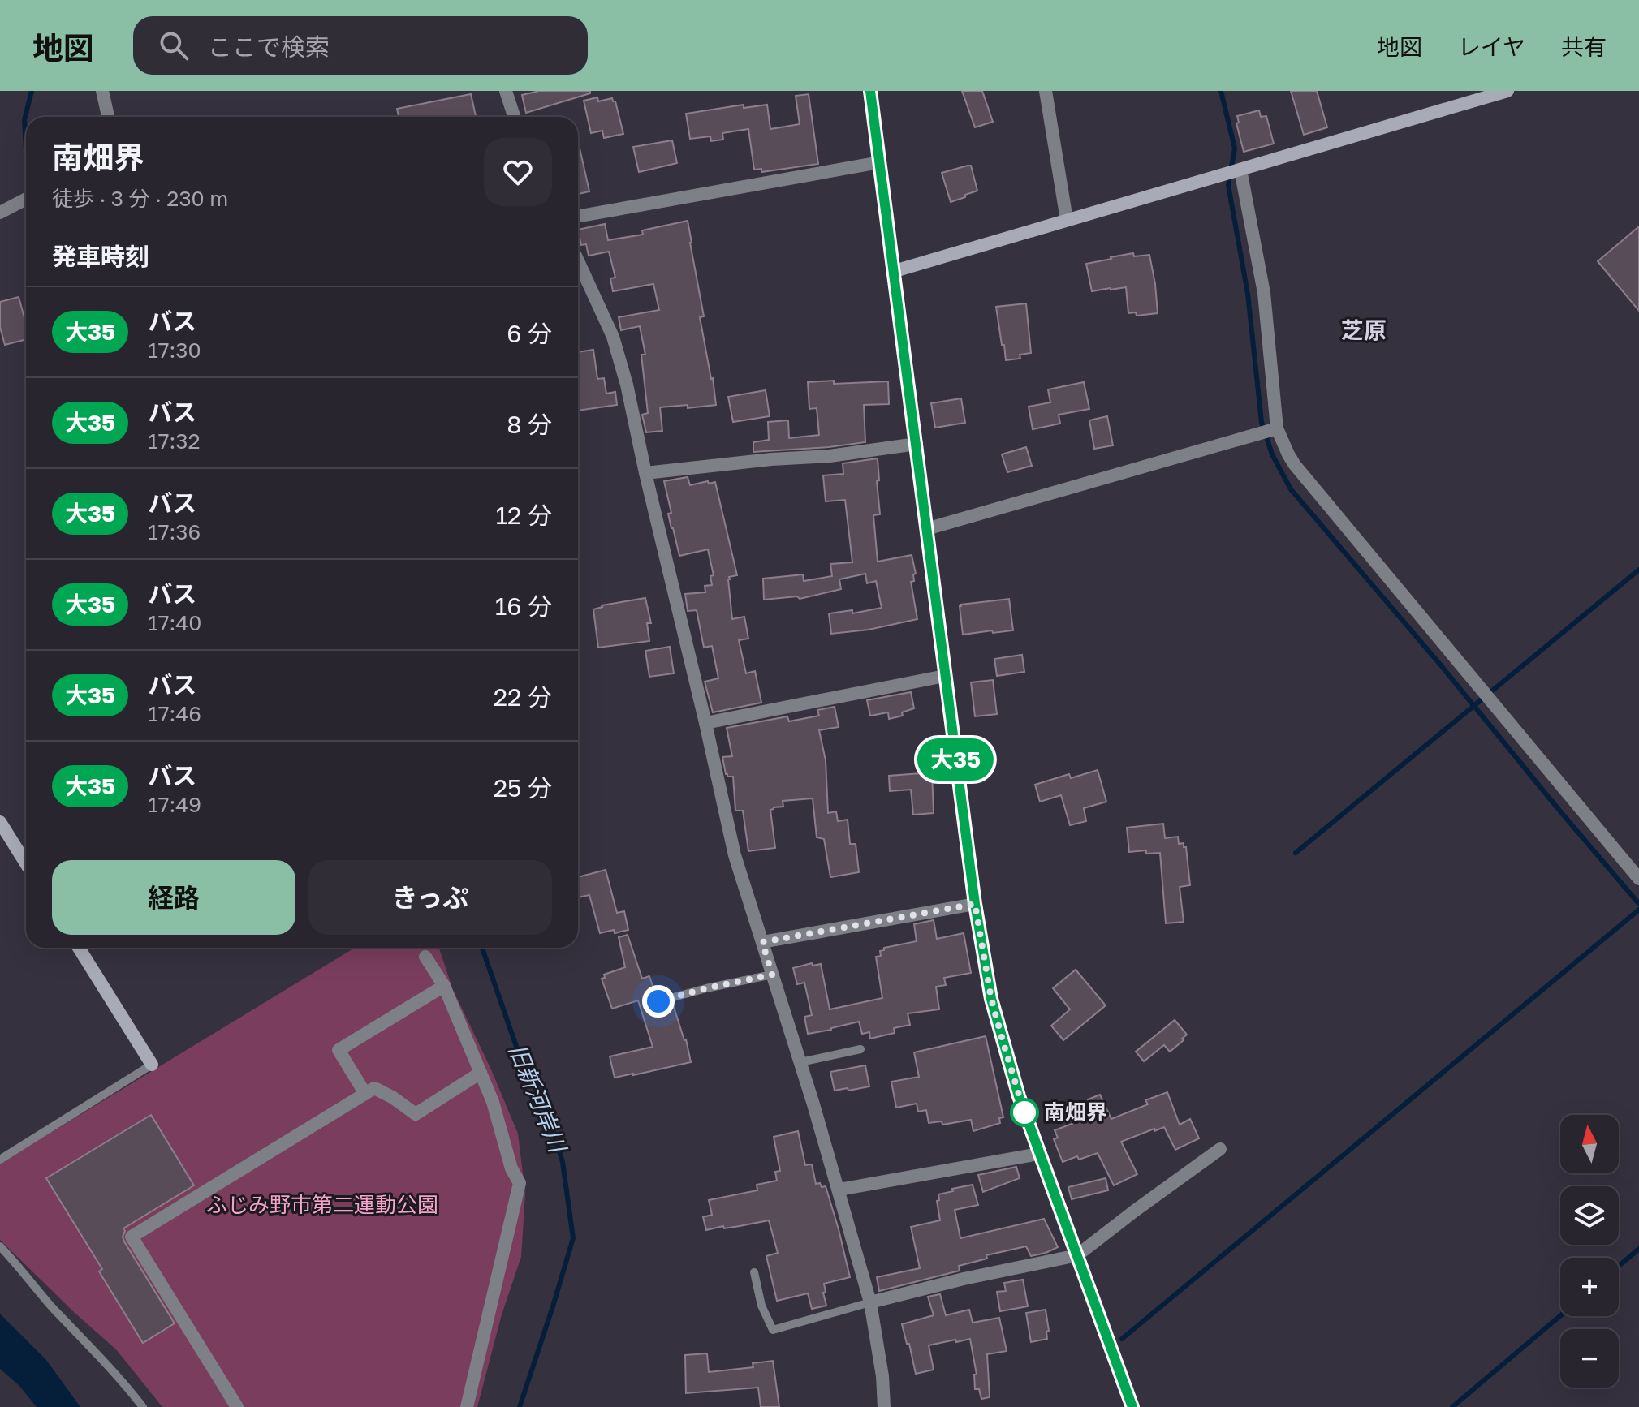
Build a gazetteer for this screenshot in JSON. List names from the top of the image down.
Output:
{
  "districts": ["芝原"],
  "water": ["旧新河岸川"],
  "parks": ["ふじみ野市第二運動公園"],
  "places": ["南畑界"],
  "lines": ["bus line 大35"],
  "north": "top",
  "page": {
    "header": "地図",
    "search": "ここで検索",
    "nav": ["地図", "レイヤ", "共有"],
    "on_map": "大35",
    "heading": [
      ["南畑界", "徒歩 · 3 分 · 230 m"],
      "発車時刻"
    ],
    "list": [
      {
        "mark": "大35",
        "name": "バス",
        "note": "17:30",
        "value": "6 分"
      },
      {
        "mark": "大35",
        "name": "バス",
        "note": "17:32",
        "value": "8 分"
      },
      {
        "mark": "大35",
        "name": "バス",
        "note": "17:36",
        "value": "12 分"
      },
      {
        "mark": "大35",
        "name": "バス",
        "note": "17:40",
        "value": "16 分"
      },
      {
        "mark": "大35",
        "name": "バス",
        "note": "17:46",
        "value": "22 分"
      },
      {
        "mark": "大35",
        "name": "バス",
        "note": "17:49",
        "value": "25 分"
      }
    ],
    "buttons": ["経路", "きっぷ"],
    "map_buttons": ["+", "−"]
  }
}
